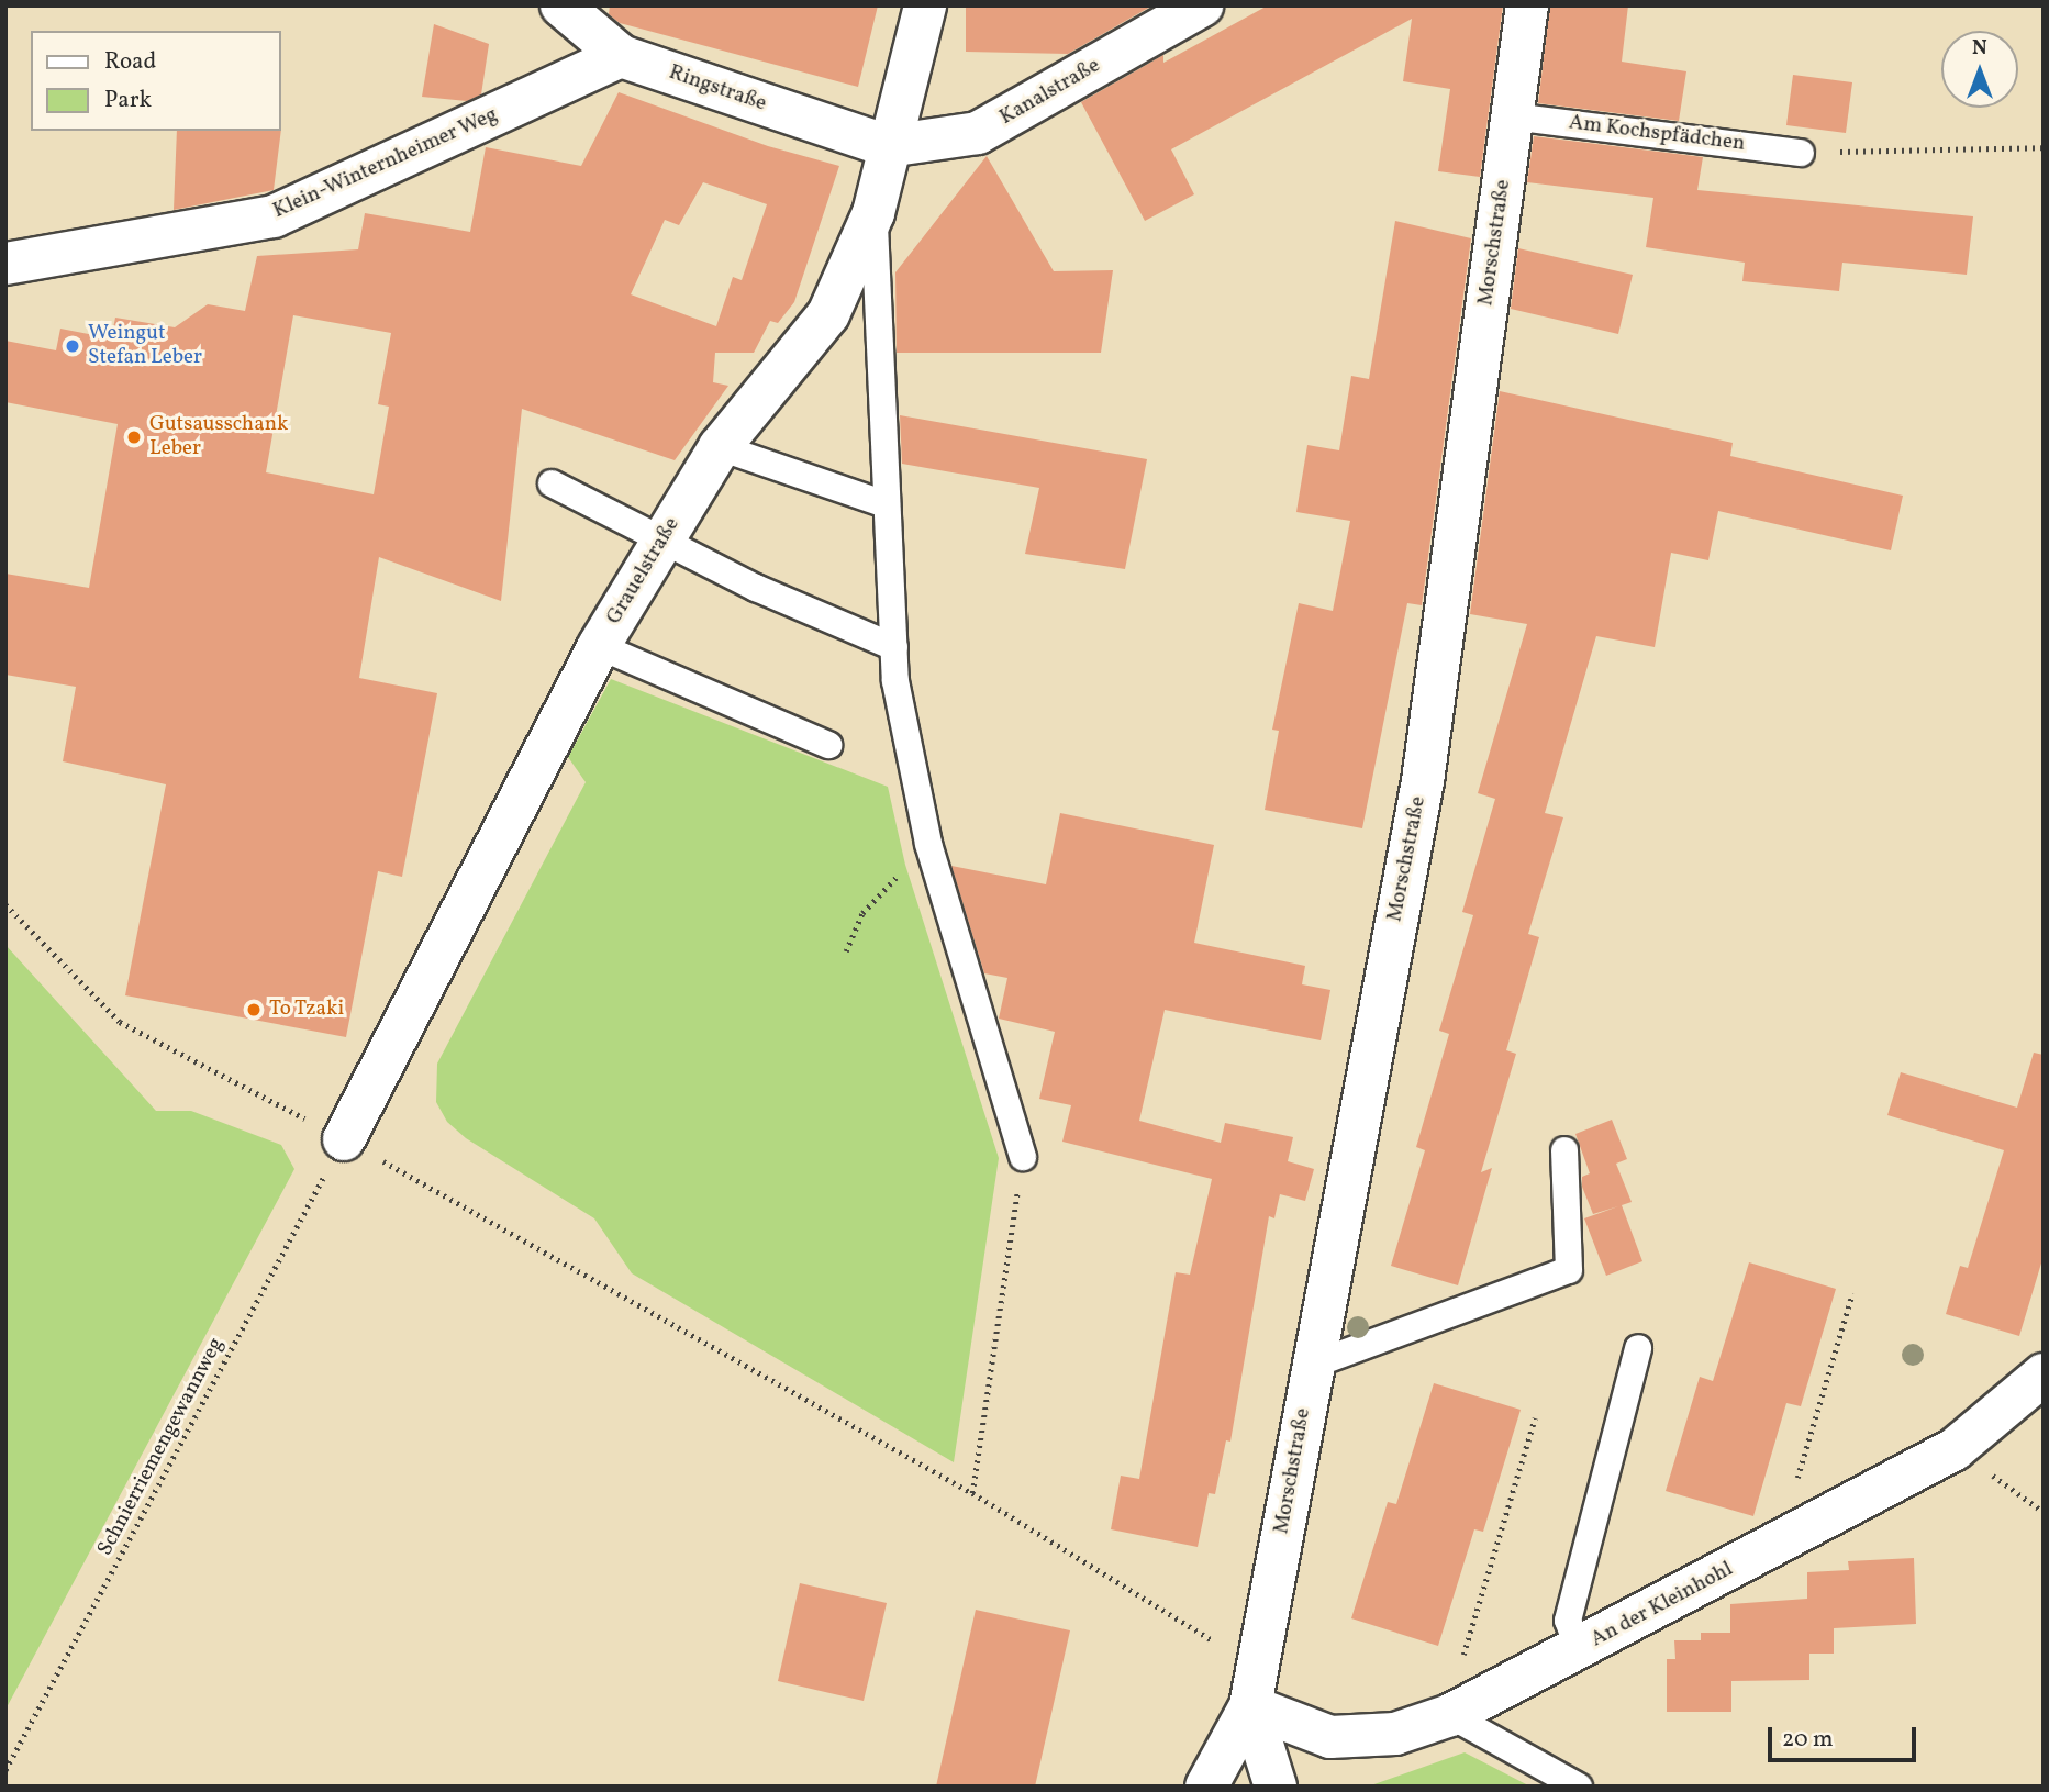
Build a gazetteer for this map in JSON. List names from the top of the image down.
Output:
{
  "streets": {
    "street": [
      "Ringstraße",
      "Kanalstraße",
      "Klein-Winternheimer Weg",
      "Morschstraße",
      "Grauelstraße",
      "An der Kleinhohl"
    ],
    "lane": ["Am Kochspfädchen"],
    "path": ["Schnierriemengewannweg"]
  },
  "crossings": [
    ["Ringstraße", "Kanalstraße"],
    ["Ringstraße", "Klein-Winternheimer Weg"],
    ["Ringstraße", "Grauelstraße"],
    ["Kanalstraße", "Grauelstraße"],
    ["Am Kochspfädchen", "Morschstraße"],
    ["Morschstraße", "An der Kleinhohl"],
    ["Grauelstraße", "Schnierriemengewannweg"]
  ],
  "places": ["Weingut Stefan Leber", "Gutsausschank Leber", "To Tzaki"],
  "legend": ["Road", "Park"],
  "scale_bar": "20 m",
  "north": "top"
}
